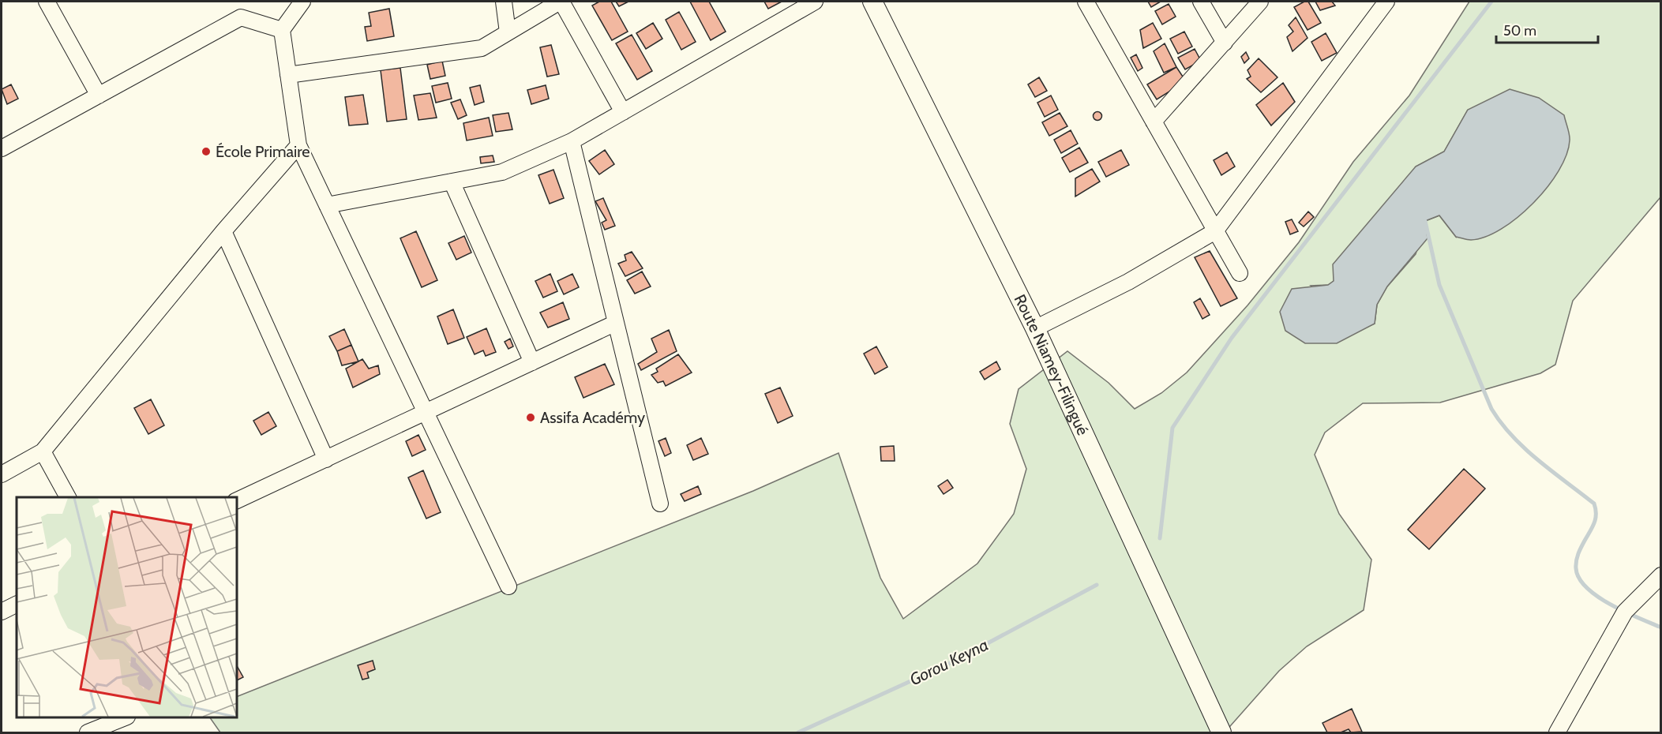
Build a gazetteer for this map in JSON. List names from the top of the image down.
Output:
{
  "streets": {
    "main road": ["Route Niamey-Filingué"]
  },
  "water": ["Gorou Keyna"],
  "places": ["École Primaire", "Assifa Académy"],
  "scale_bar": "50 m"
}
